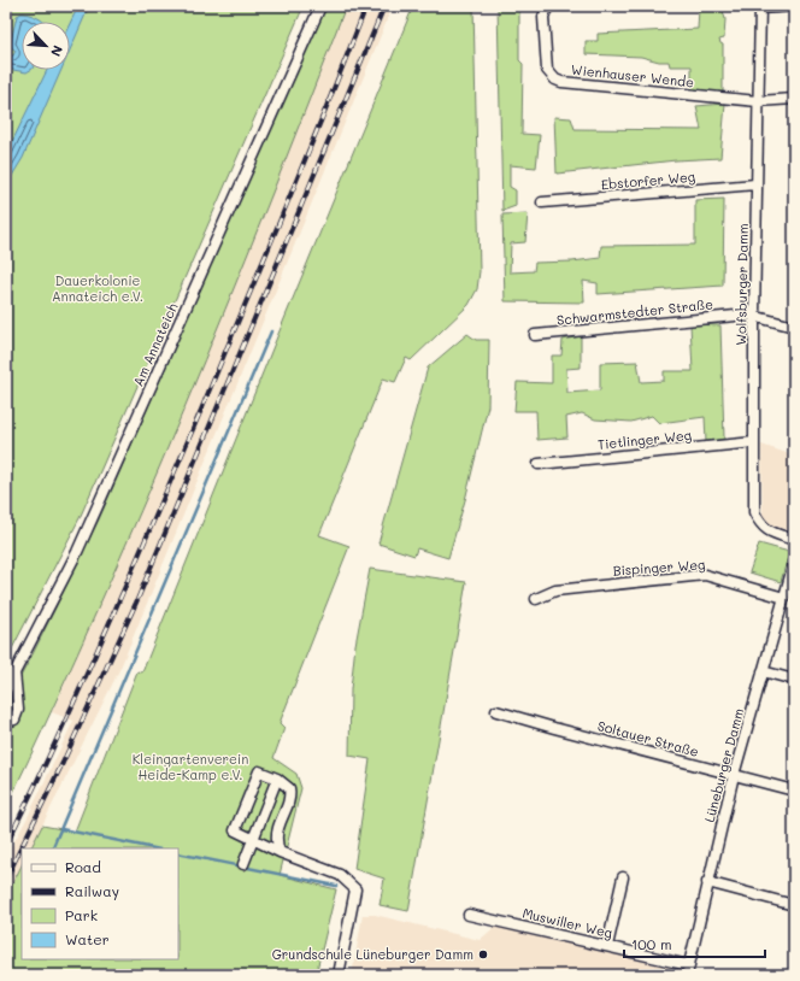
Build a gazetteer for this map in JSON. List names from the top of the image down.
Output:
{
  "streets": {
    "street": [
      "Wienhauser Wende",
      "Ebstorfer Weg",
      "Wolfsburger Damm",
      "Schwarmstedter Straße",
      "Am Annateich",
      "Tietlinger Weg",
      "Bispinger Weg",
      "Soltauer Straße",
      "Lüneburger Damm",
      "Muswiller Weg"
    ]
  },
  "crossings": [
    ["Wienhauser Wende", "Wolfsburger Damm"],
    ["Ebstorfer Weg", "Wolfsburger Damm"],
    ["Wolfsburger Damm", "Schwarmstedter Straße"],
    ["Wolfsburger Damm", "Tietlinger Weg"],
    ["Bispinger Weg", "Lüneburger Damm"],
    ["Soltauer Straße", "Lüneburger Damm"],
    ["Lüneburger Damm", "Muswiller Weg"]
  ],
  "parks": ["Dauerkolonie Annateich e.V.", "Kleingartenverein Heide-Kamp e.V."],
  "places": ["Grundschule Lüneburger Damm"],
  "legend": [
    "Road",
    "Railway",
    "Park",
    "Water"
  ],
  "scale_bar": "100 m",
  "north": "bottom right"
}
